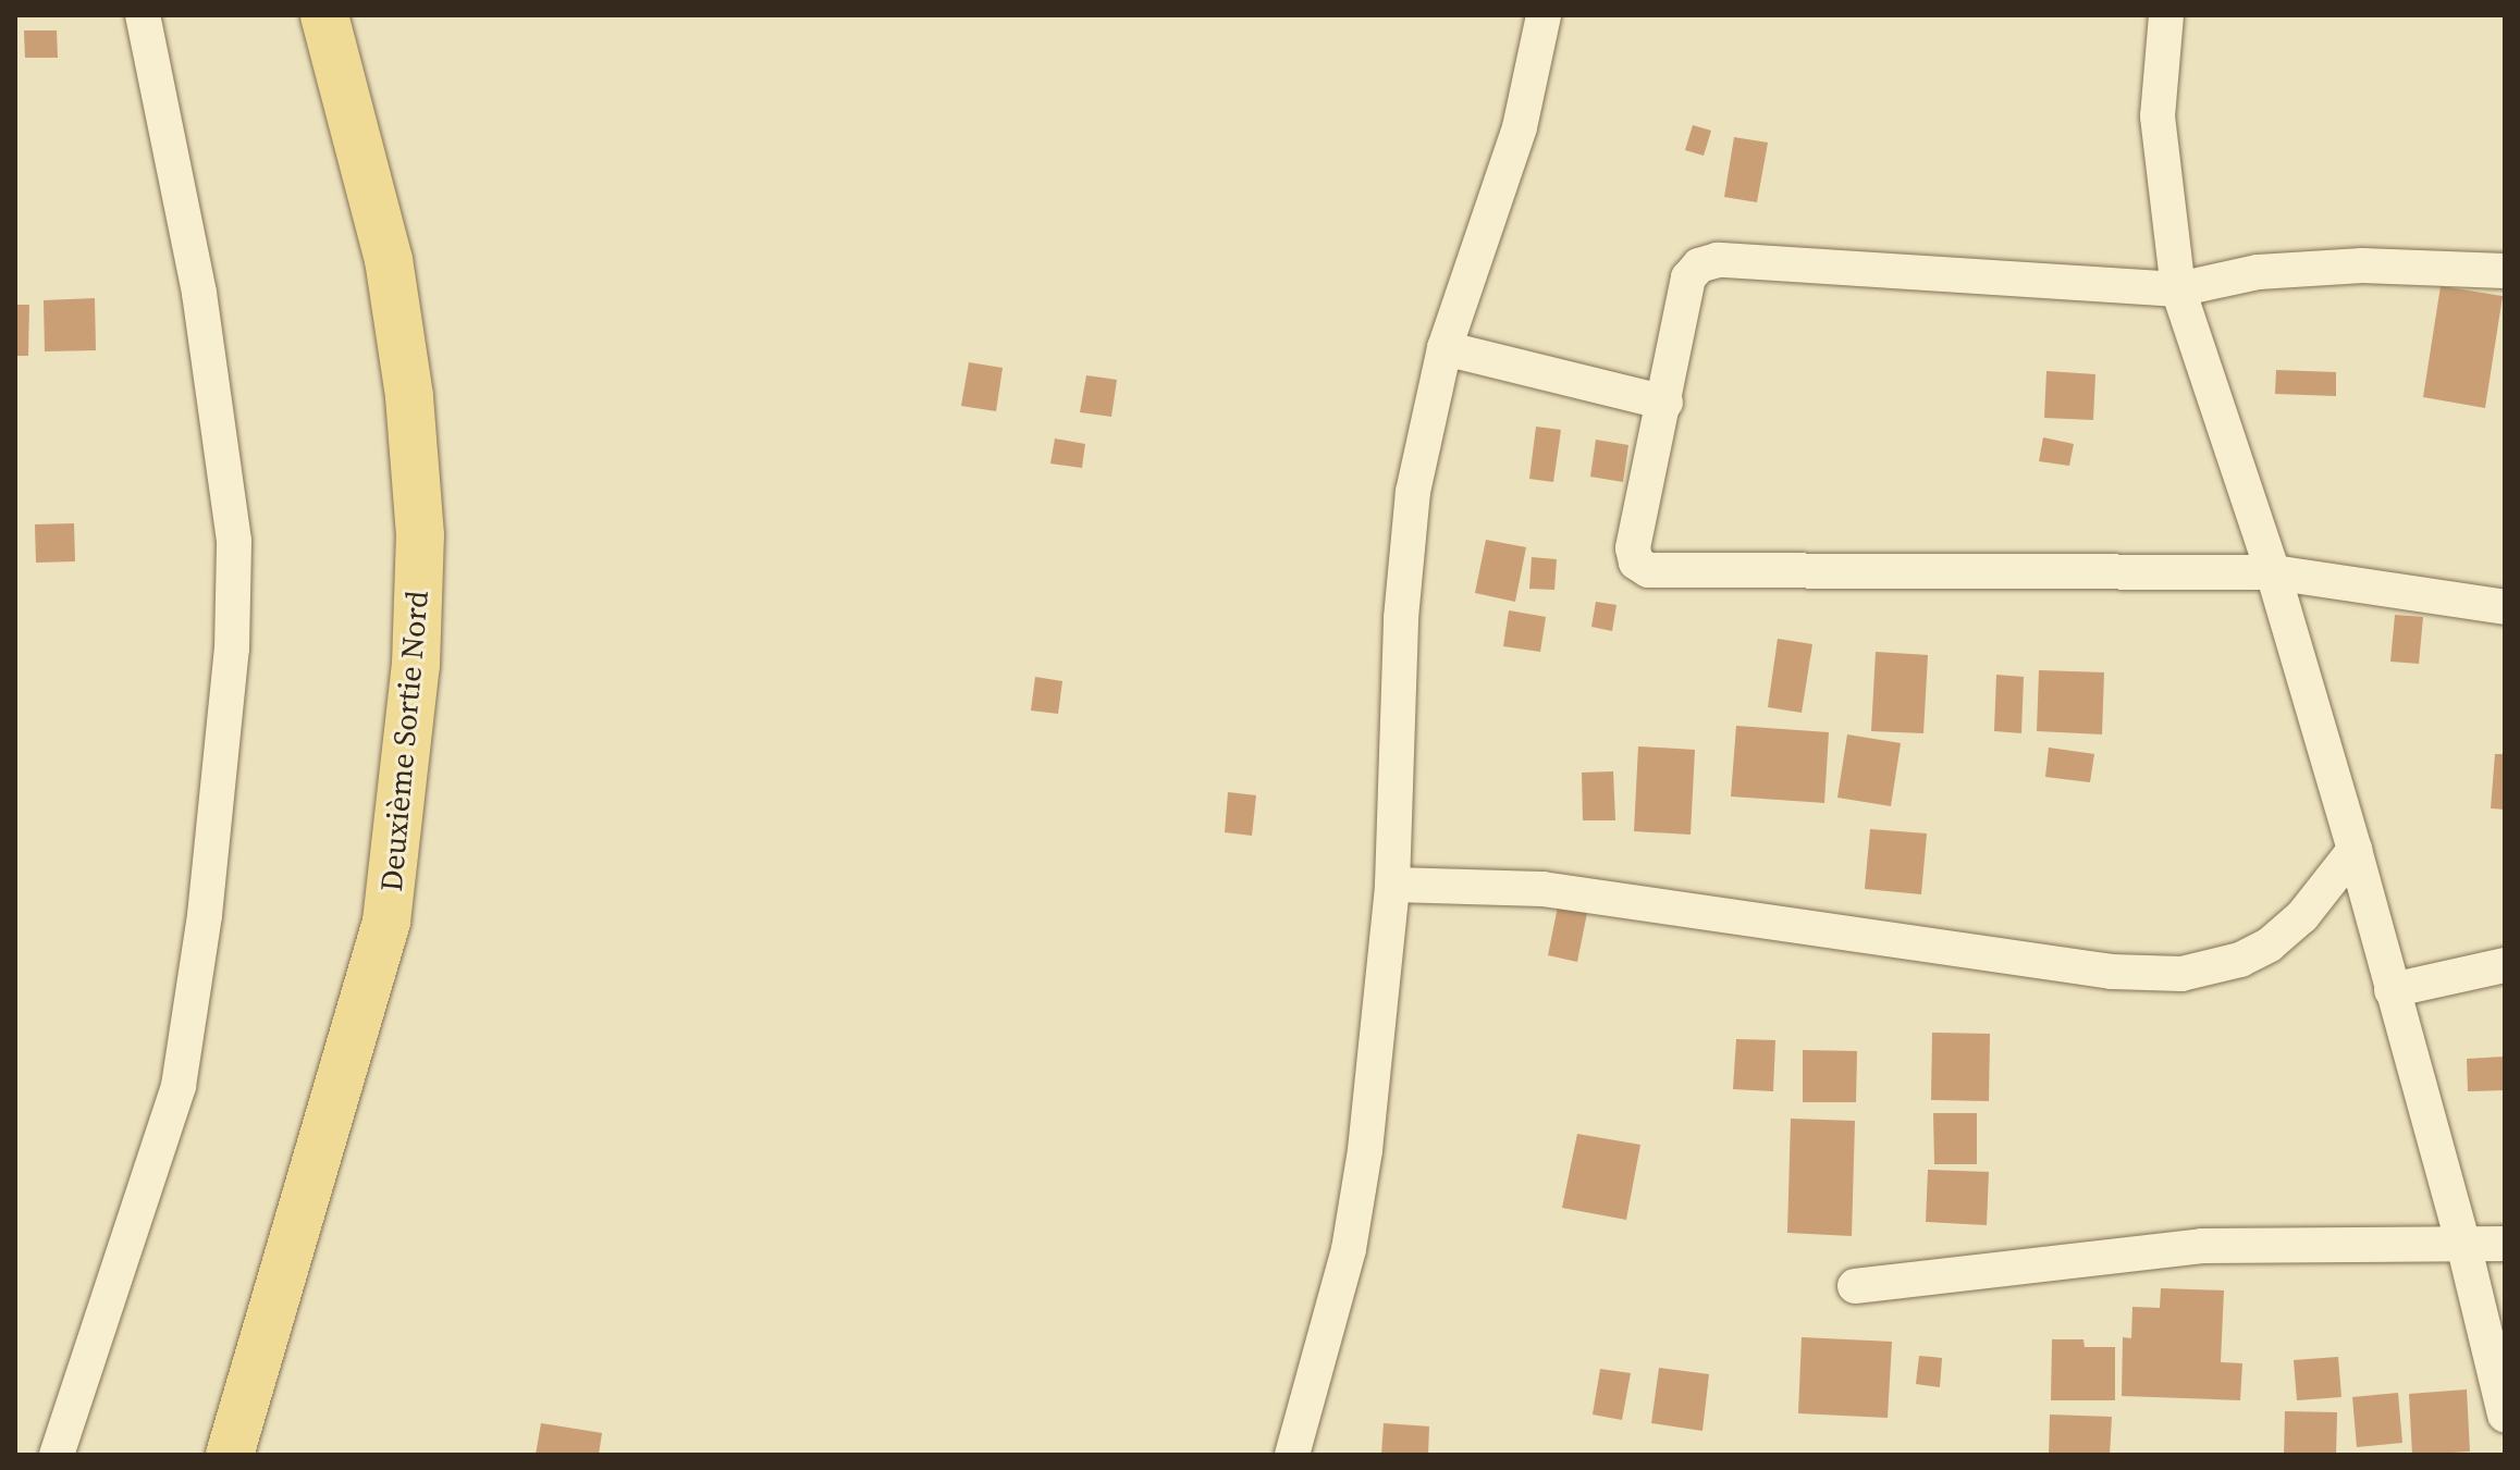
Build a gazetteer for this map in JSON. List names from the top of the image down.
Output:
{
  "streets": {
    "main road": ["Deuxième Sortie Nord"]
  }
}
